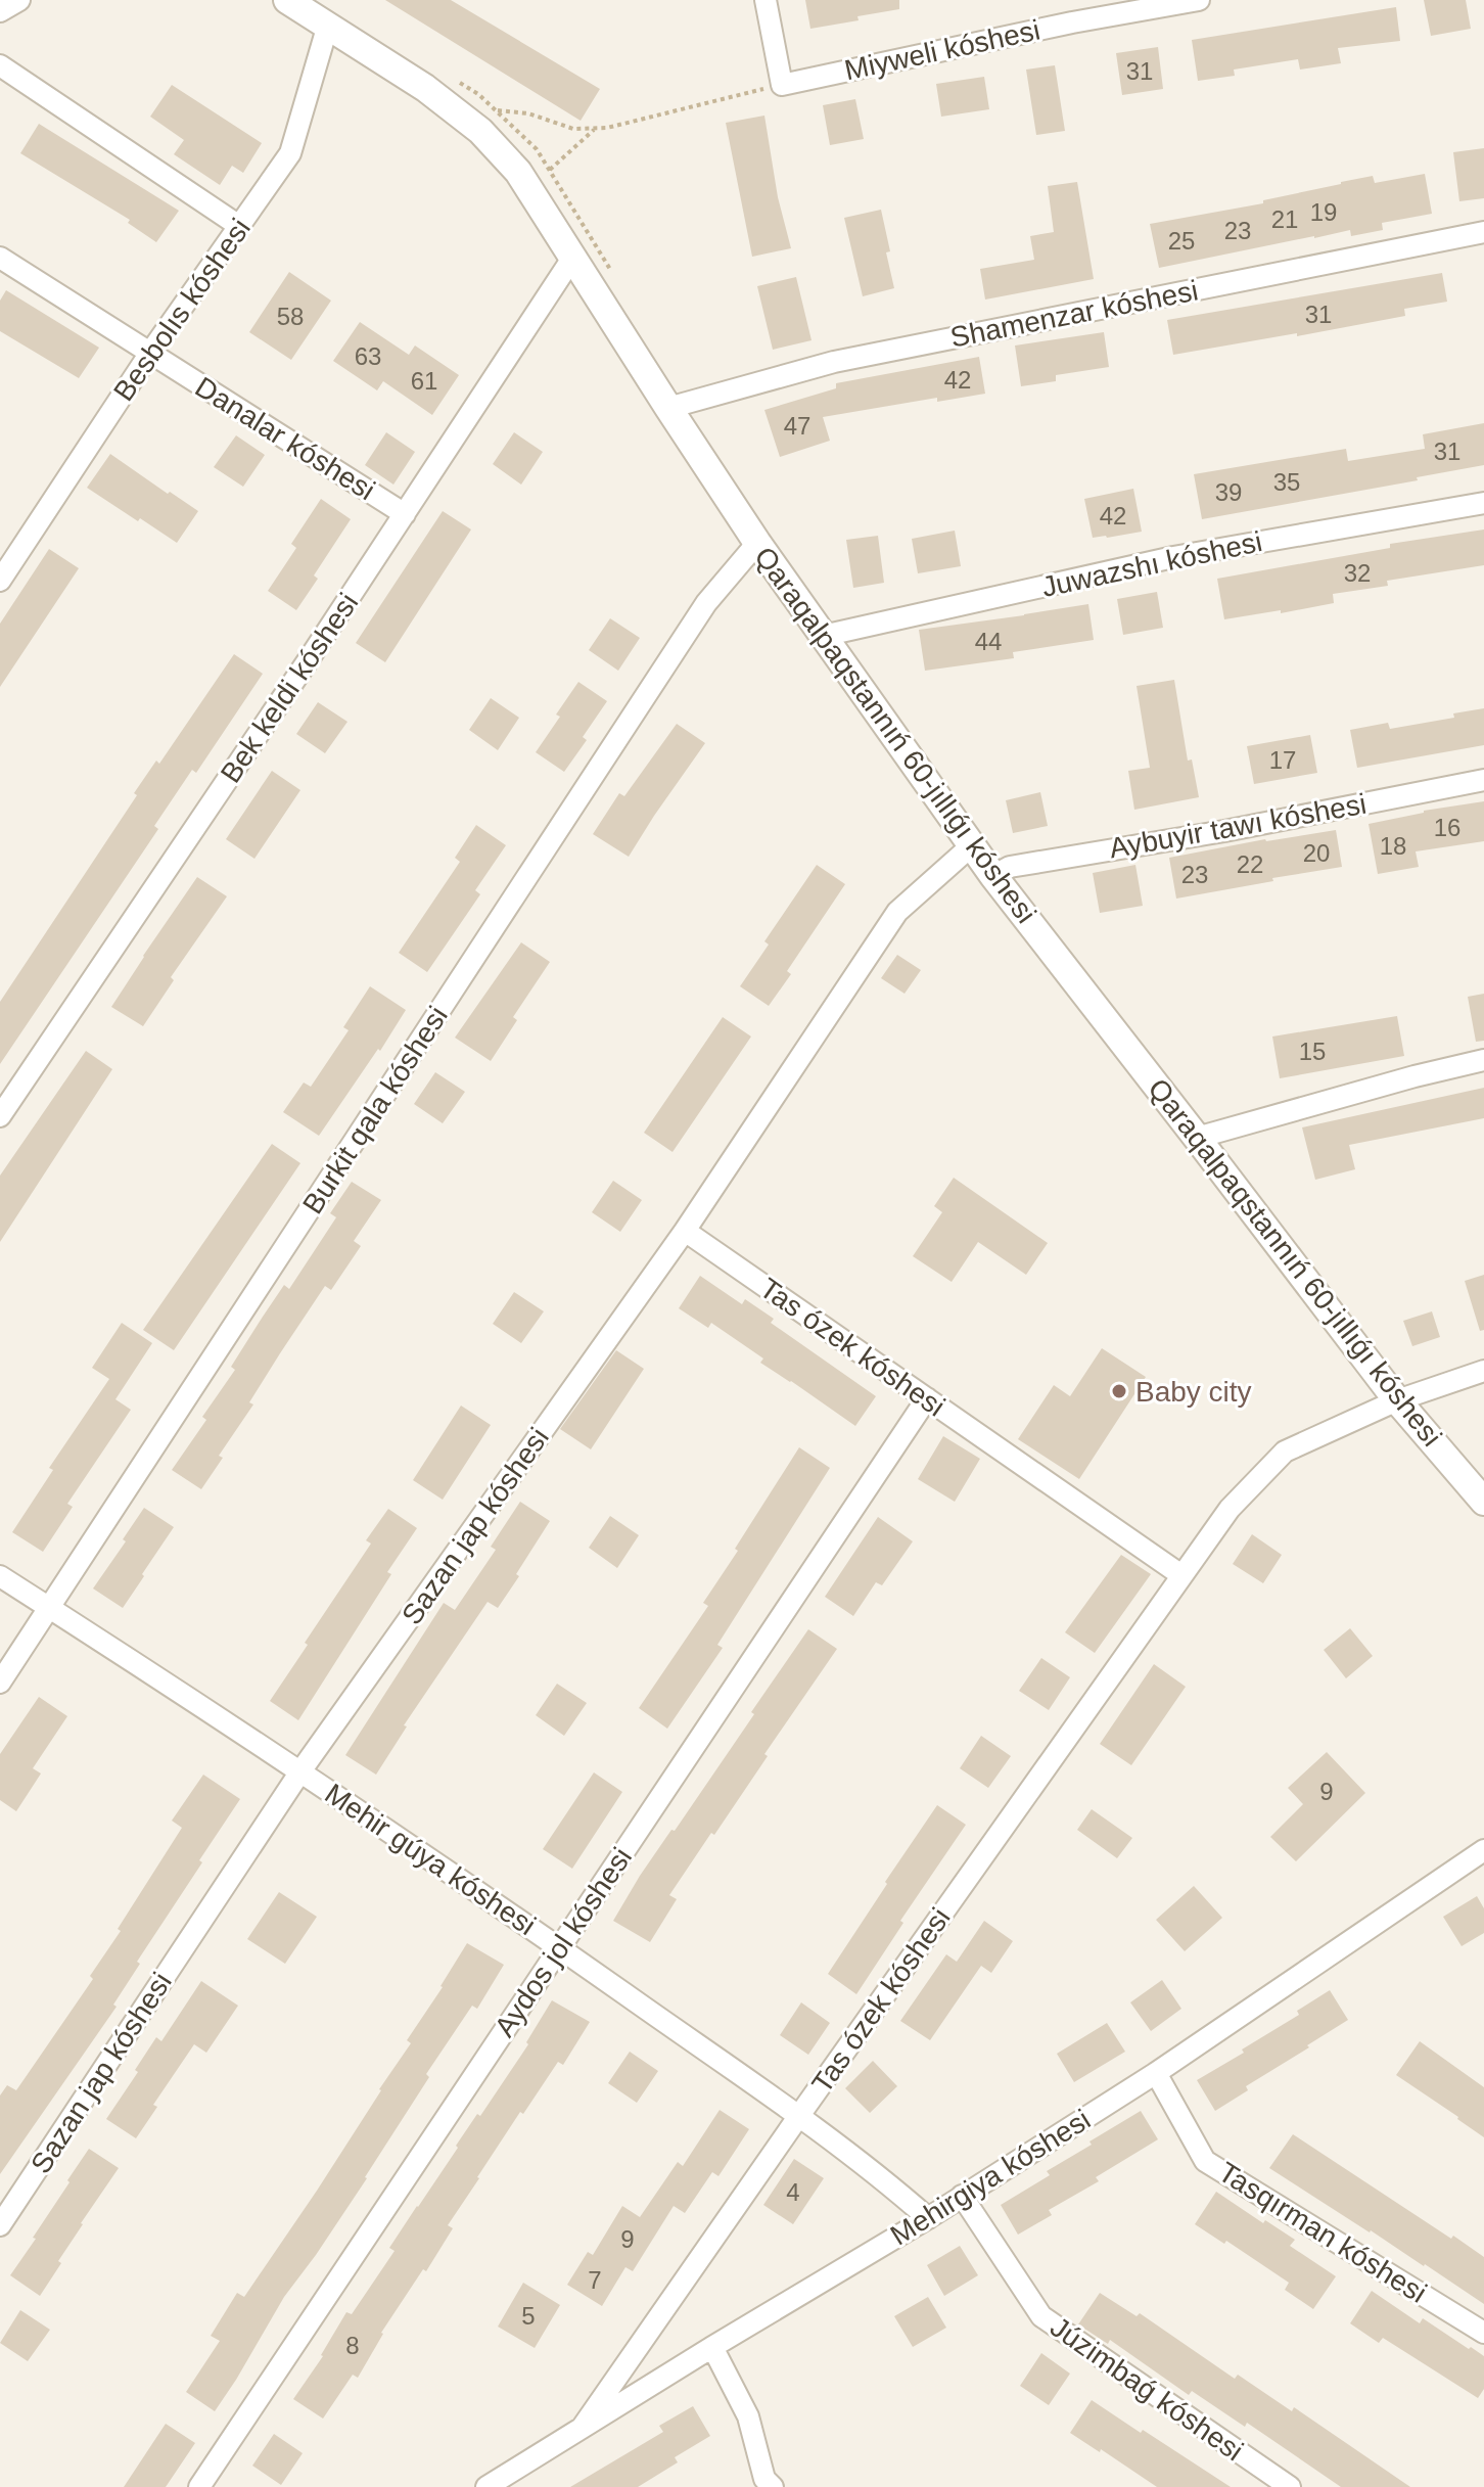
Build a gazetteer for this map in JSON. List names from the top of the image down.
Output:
{
  "streets": {
    "street": [
      "Miyweli kóshesi",
      "Besbolıs kóshesi",
      "Shamenzar kóshesi",
      "Danalar kóshesi",
      "Juwazshı kóshesi",
      "Bek keldi kóshesi",
      "Qaraqalpaqstannıń 60-jıllıǵı kóshesi",
      "Aybuyir tawı kóshesi",
      "Burkit qala kóshesi",
      "Tas ózek kóshesi",
      "Sazan jap kóshesi",
      "Mehir gúyа kóshesi",
      "Aydos jol kóshesi",
      "Mehirgiya kóshesi",
      "Tasqırman kóshesi",
      "Júzimbaǵ kóshesi"
    ]
  },
  "crossings": [
    ["Besbolıs kóshesi", "Danalar kóshesi"],
    ["Besbolıs kóshesi", "Qaraqalpaqstannıń 60-jıllıǵı kóshesi"],
    ["Shamenzar kóshesi", "Qaraqalpaqstannıń 60-jıllıǵı kóshesi"],
    ["Danalar kóshesi", "Bek keldi kóshesi"],
    ["Juwazshı kóshesi", "Qaraqalpaqstannıń 60-jıllıǵı kóshesi"],
    ["Bek keldi kóshesi", "Qaraqalpaqstannıń 60-jıllıǵı kóshesi"],
    ["Qaraqalpaqstannıń 60-jıllıǵı kóshesi", "Aybuyir tawı kóshesi"],
    ["Qaraqalpaqstannıń 60-jıllıǵı kóshesi", "Burkit qala kóshesi"],
    ["Qaraqalpaqstannıń 60-jıllıǵı kóshesi", "Tas ózek kóshesi"],
    ["Qaraqalpaqstannıń 60-jıllıǵı kóshesi", "Sazan jap kóshesi"],
    ["Burkit qala kóshesi", "Mehir gúyа kóshesi"],
    ["Tas ózek kóshesi", "Sazan jap kóshesi"],
    ["Tas ózek kóshesi", "Mehir gúyа kóshesi"],
    ["Tas ózek kóshesi", "Aydos jol kóshesi"],
    ["Tas ózek kóshesi", "Mehirgiya kóshesi"],
    ["Sazan jap kóshesi", "Mehir gúyа kóshesi"],
    ["Mehir gúyа kóshesi", "Aydos jol kóshesi"],
    ["Mehir gúyа kóshesi", "Mehirgiya kóshesi"],
    ["Mehirgiya kóshesi", "Tasqırman kóshesi"],
    ["Mehirgiya kóshesi", "Júzimbaǵ kóshesi"]
  ],
  "places": ["Baby city"],
  "house_numbers": [
    "31",
    "19",
    "21",
    "23",
    "25",
    "31",
    "58",
    "63",
    "42",
    "61",
    "47",
    "31",
    "35",
    "39",
    "42",
    "32",
    "44",
    "17",
    "16",
    "18",
    "20",
    "22",
    "23",
    "15",
    "9",
    "4",
    "9",
    "7",
    "5",
    "8"
  ]
}
